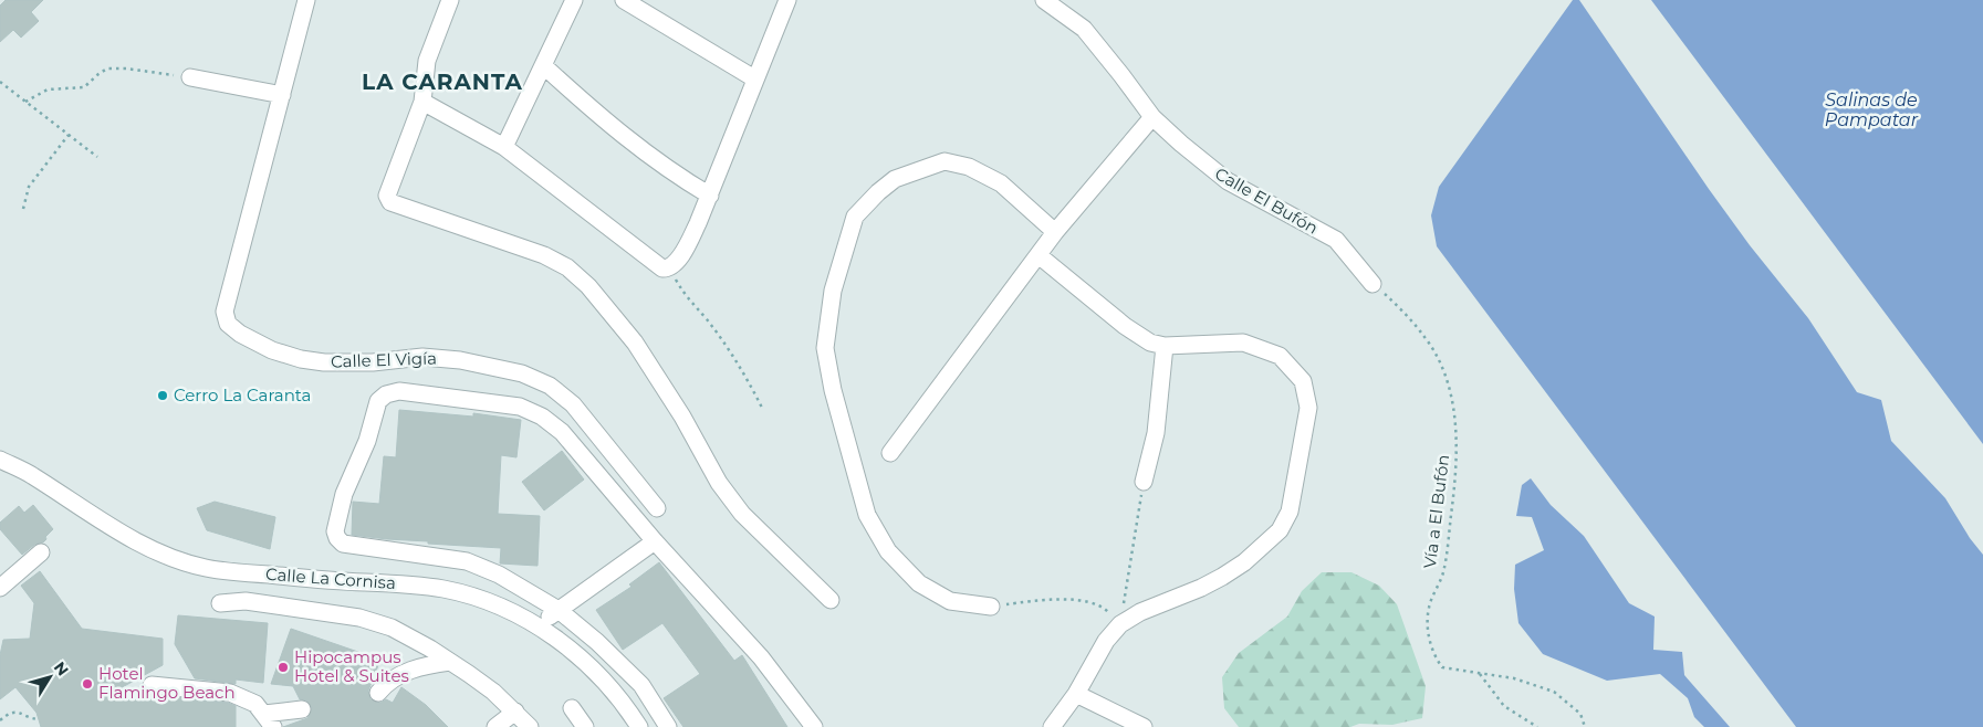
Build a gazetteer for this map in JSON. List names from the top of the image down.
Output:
{
  "streets": {
    "street": ["Calle El Bufón", "Calle El Vigía", "Calle La Cornisa"],
    "path": ["Vía a El Bufón"]
  },
  "crossings": [
    ["Calle El Bufón", "Vía a El Bufón"]
  ],
  "districts": ["LA CARANTA"],
  "water": ["Salinas de Pampatar"],
  "places": ["Cerro La Caranta", "Hipocampus Hotel & Suites", "Hotel Flamingo Beach"],
  "north": "top right"
}
